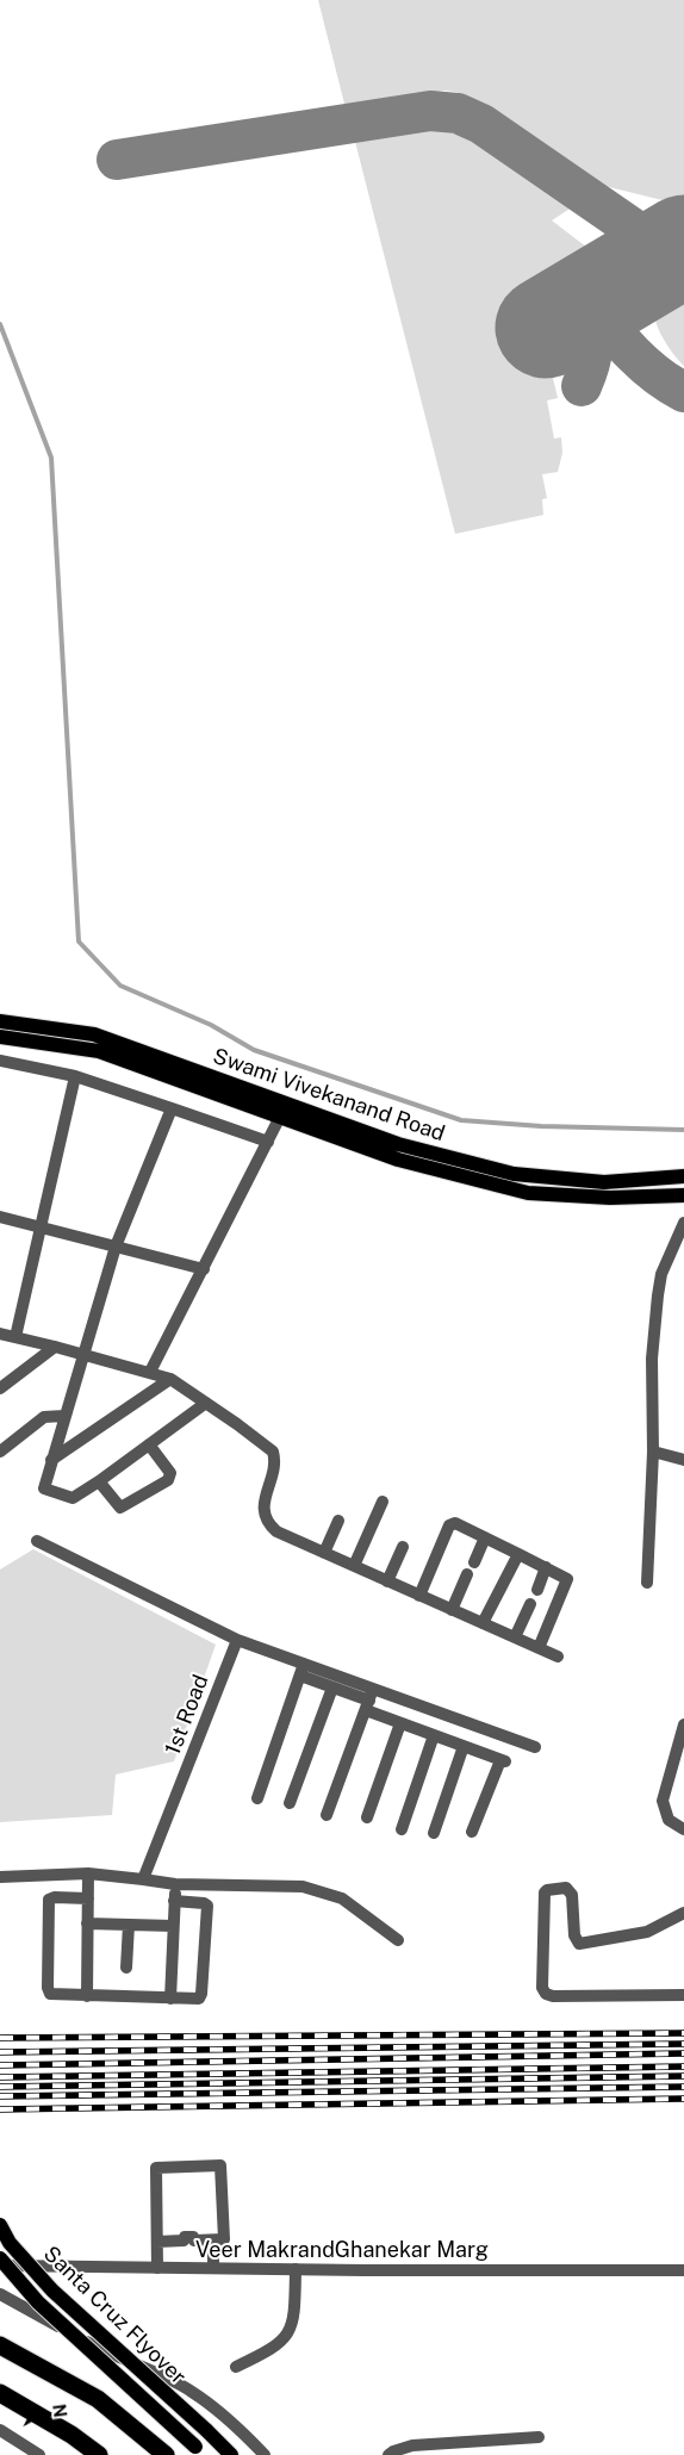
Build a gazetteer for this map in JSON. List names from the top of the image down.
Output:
{
  "streets": {
    "main road": ["Swami Vivekanand Road", "Santa Cruz Flyover"],
    "street": ["1st Road", "Veer MakrandGhanekar Marg"]
  },
  "north": "right"
}
